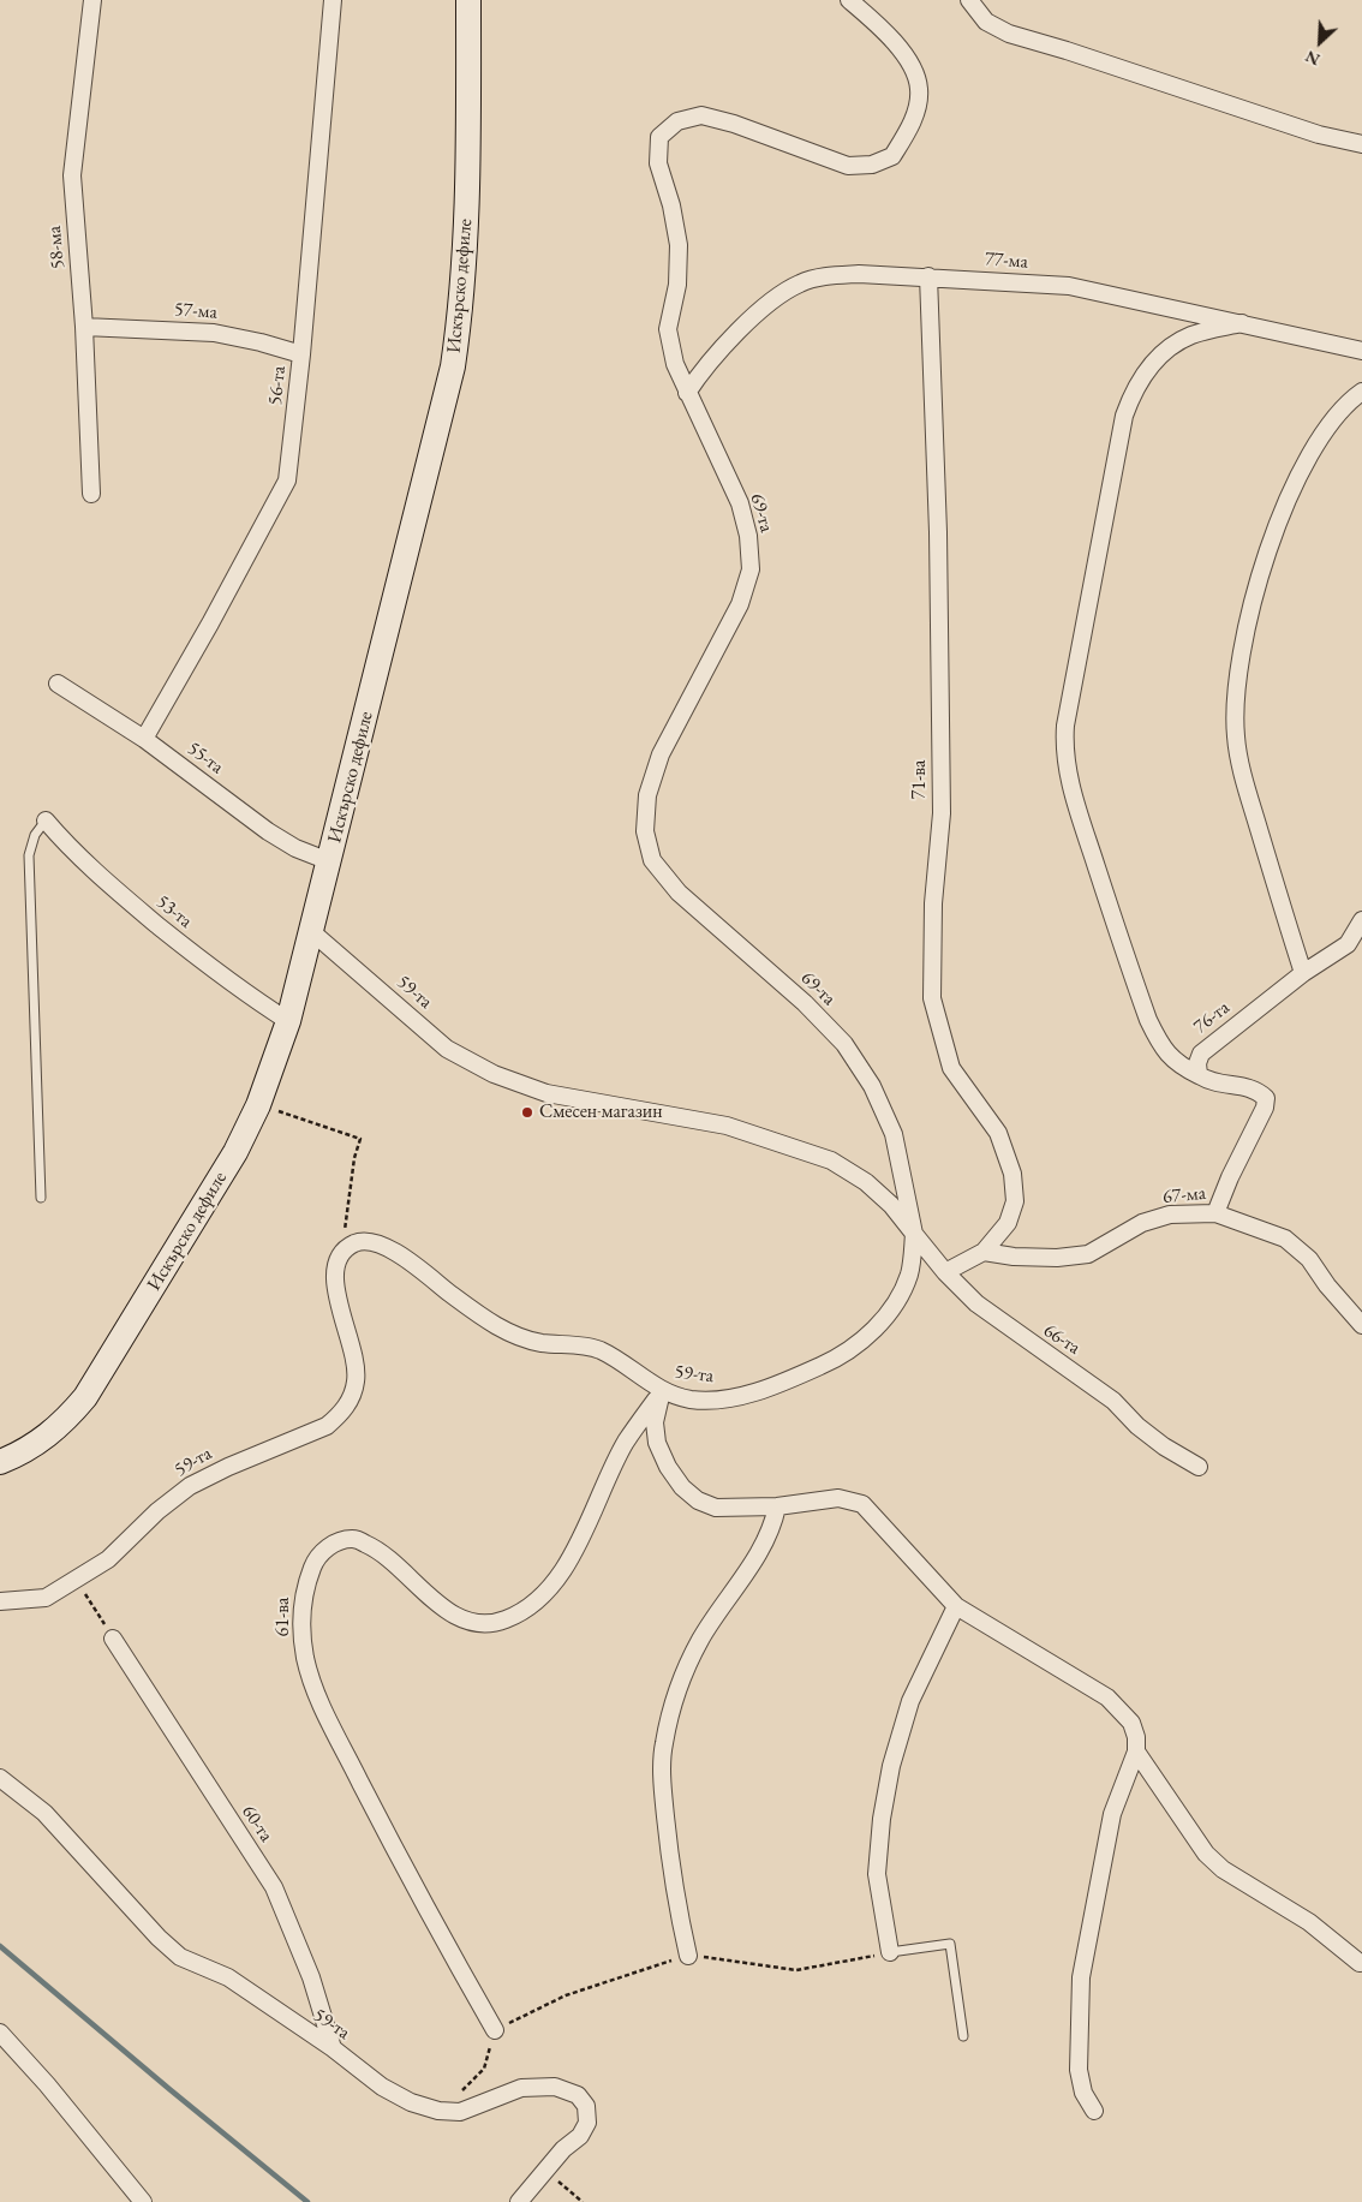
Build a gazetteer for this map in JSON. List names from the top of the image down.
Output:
{
  "streets": {
    "main road": ["Искърско дефиле"],
    "street": [
      "58-ма",
      "77-ма",
      "57-ма",
      "56-та",
      "69-та",
      "55-та",
      "71-ва",
      "53-та",
      "59-та",
      "76-та",
      "67-ма",
      "66-та",
      "61-ва",
      "60-та"
    ]
  },
  "crossings": [
    ["58-ма", "57-ма"],
    ["77-ма", "69-та"],
    ["77-ма", "71-ва"],
    ["Искърско дефиле", "55-та"],
    ["Искърско дефиле", "53-та"],
    ["Искърско дефиле", "59-та"],
    ["57-ма", "56-та"],
    ["56-та", "55-та"],
    ["69-та", "59-та"],
    ["69-та", "66-та"],
    ["71-ва", "67-ма"],
    ["59-та", "66-та"],
    ["59-та", "61-ва"],
    ["59-та", "60-та"]
  ],
  "places": ["Смесен магазин"],
  "north": "bottom left"
}
